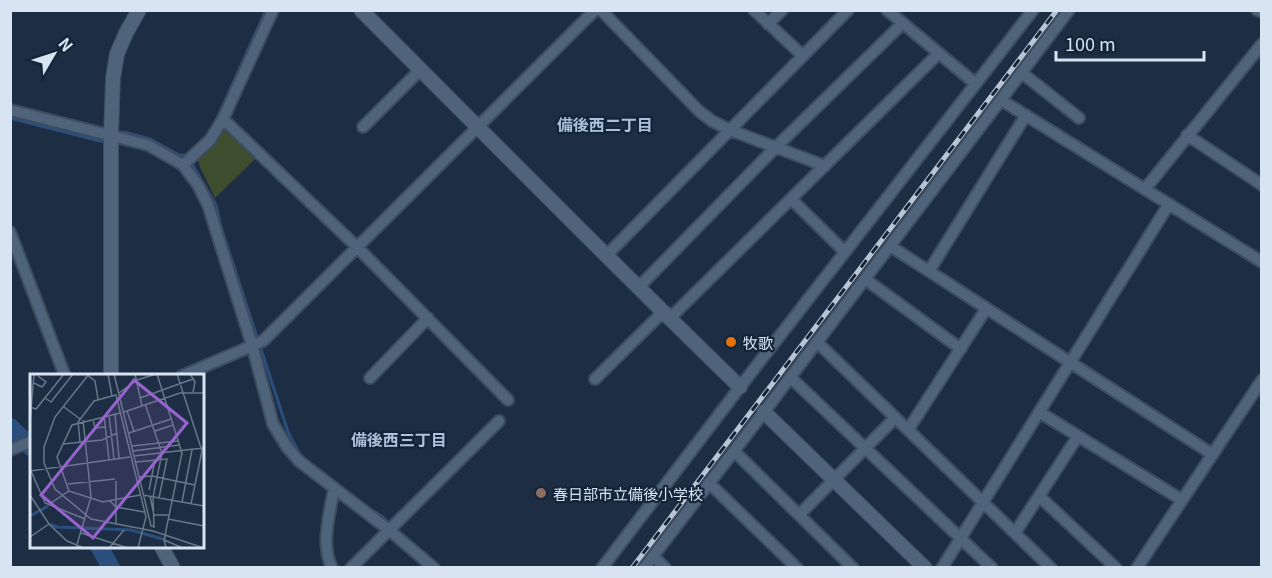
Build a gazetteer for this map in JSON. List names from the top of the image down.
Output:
{
  "districts": ["備後西二丁目", "備後西三丁目"],
  "places": ["牧歌", "春日部市立備後小学校"],
  "scale_bar": "100 m",
  "north": "top right"
}
